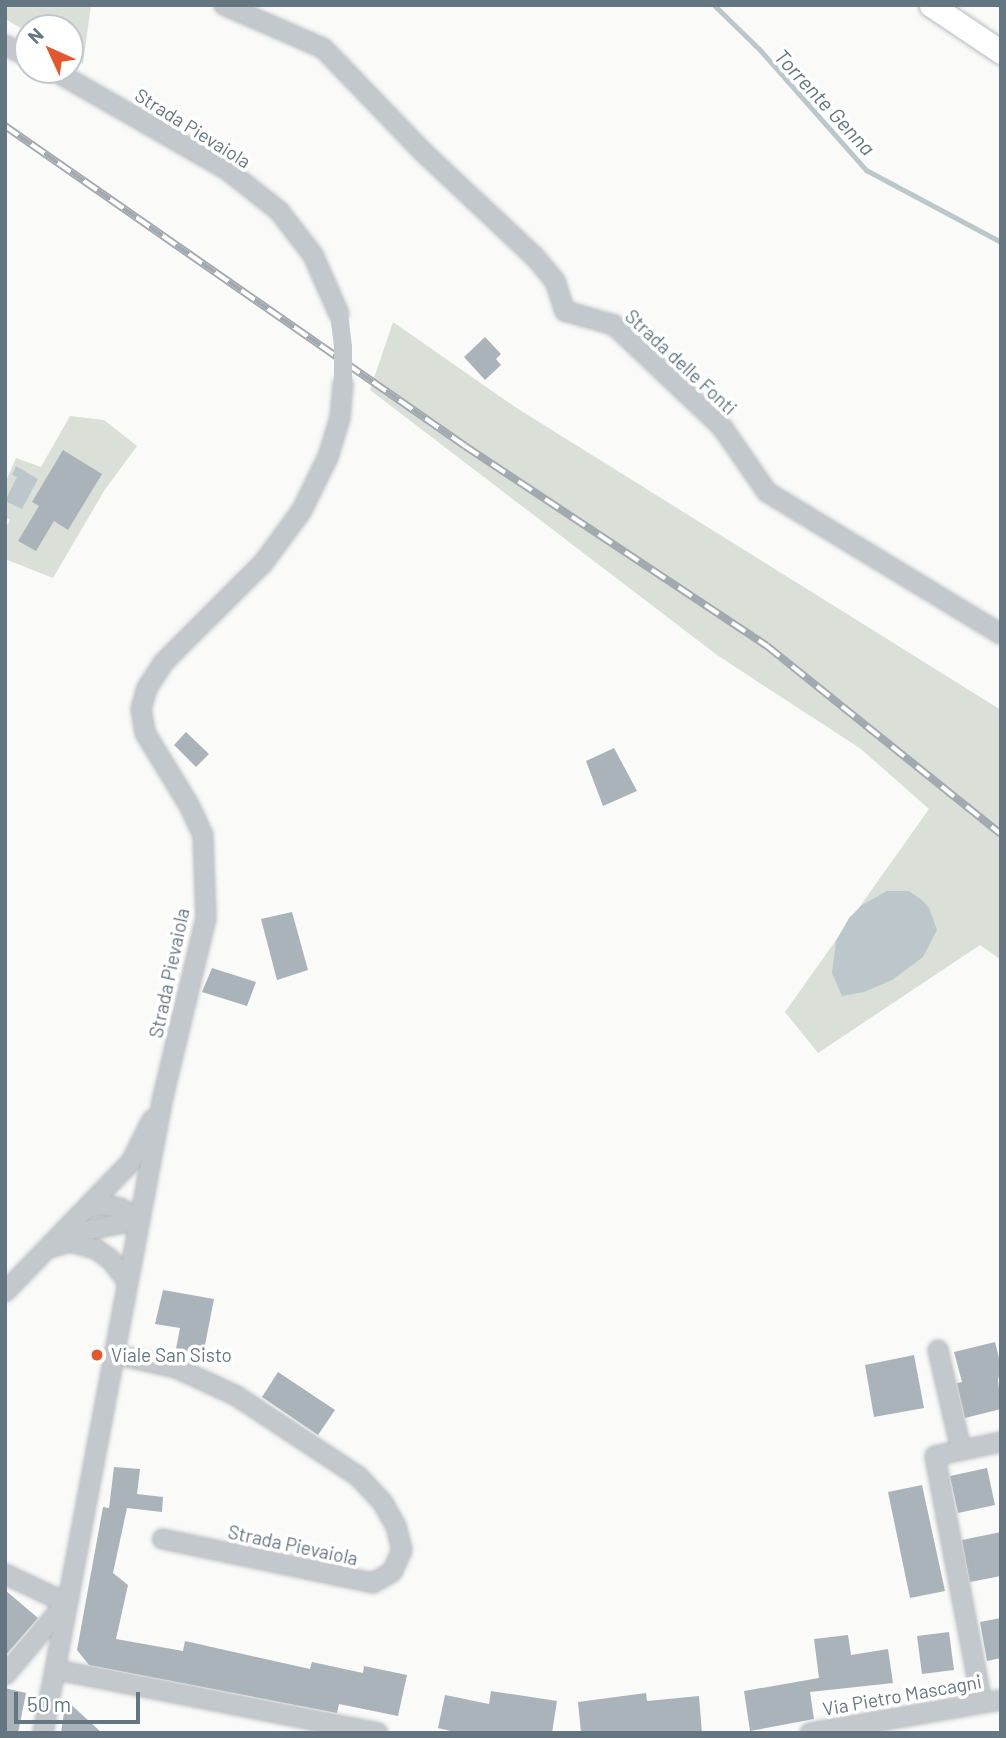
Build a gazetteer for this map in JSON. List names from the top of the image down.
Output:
{
  "streets": {
    "street": ["Strada Pievaiola", "Strada delle Fonti", "Via Pietro Mascagni"]
  },
  "water": ["Torrente Genna"],
  "places": ["Viale San Sisto"],
  "scale_bar": "50 m",
  "north": "top left"
}
